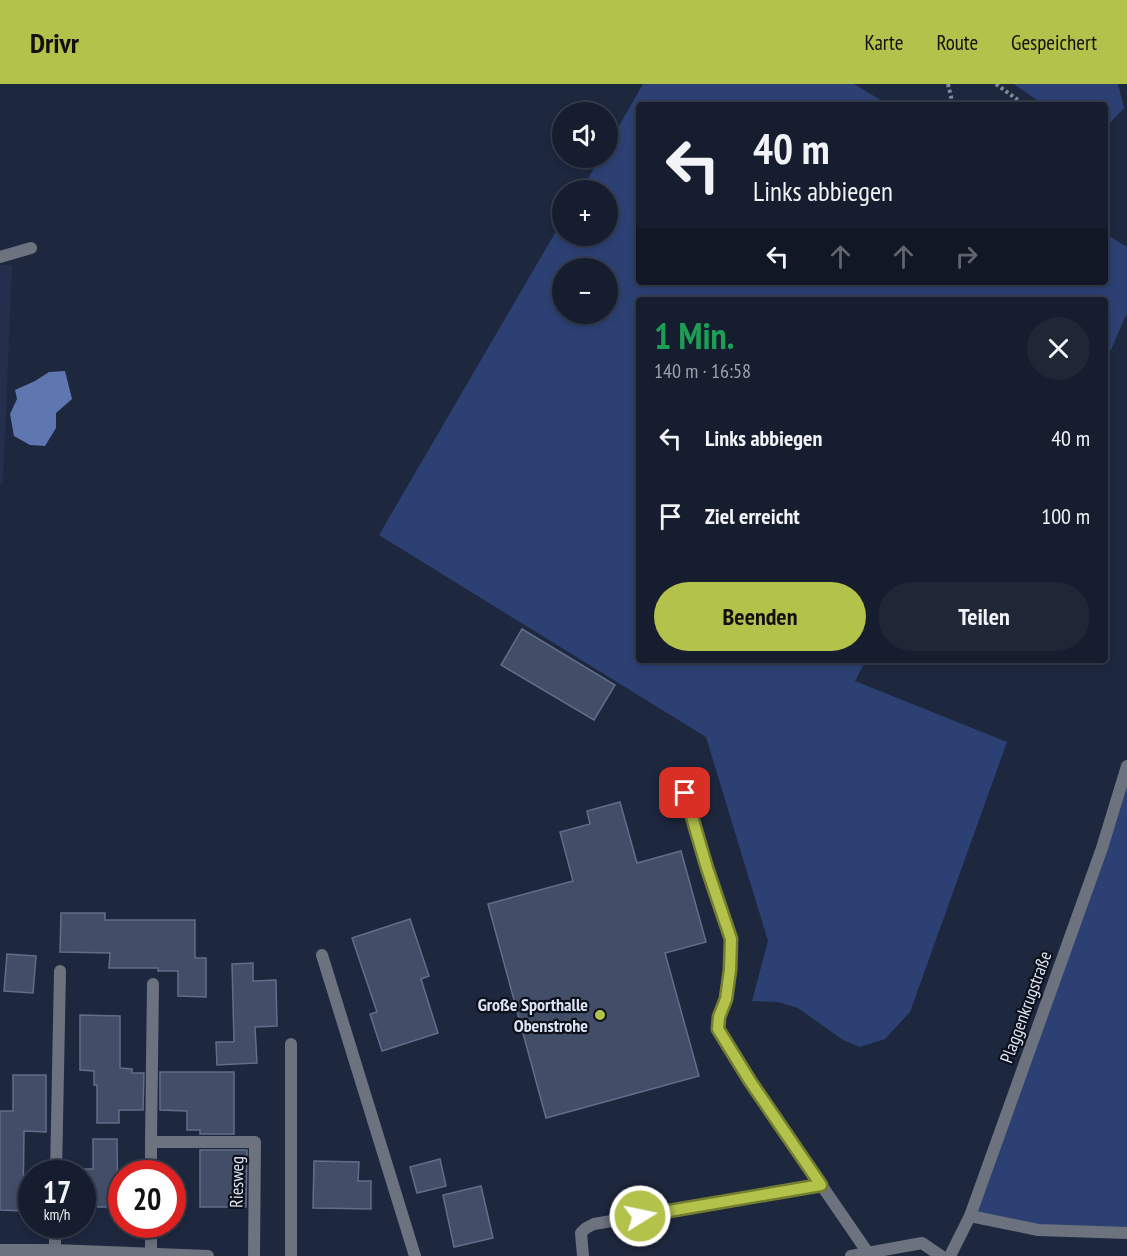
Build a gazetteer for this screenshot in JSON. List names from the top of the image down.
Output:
{
  "streets": {
    "street": ["Plaggenkrugstraße", "Riesweg"]
  },
  "places": ["Große Sporthalle Obenstrohe"],
  "page": {
    "header": "Drivr",
    "nav": ["Karte", "Route", "Gespeichert"],
    "map_buttons": ["+", "−"],
    "turn": ["40 m", "Links abbiegen"],
    "heading": ["1 Min.", "140 m · 16:58"],
    "list": [
      {
        "name": "Links abbiegen",
        "value": "40 m"
      },
      {
        "name": "Ziel erreicht",
        "value": "100 m"
      }
    ],
    "buttons": ["Beenden", "Teilen"],
    "speed": "17 km/h",
    "limit": "20"
  }
}
